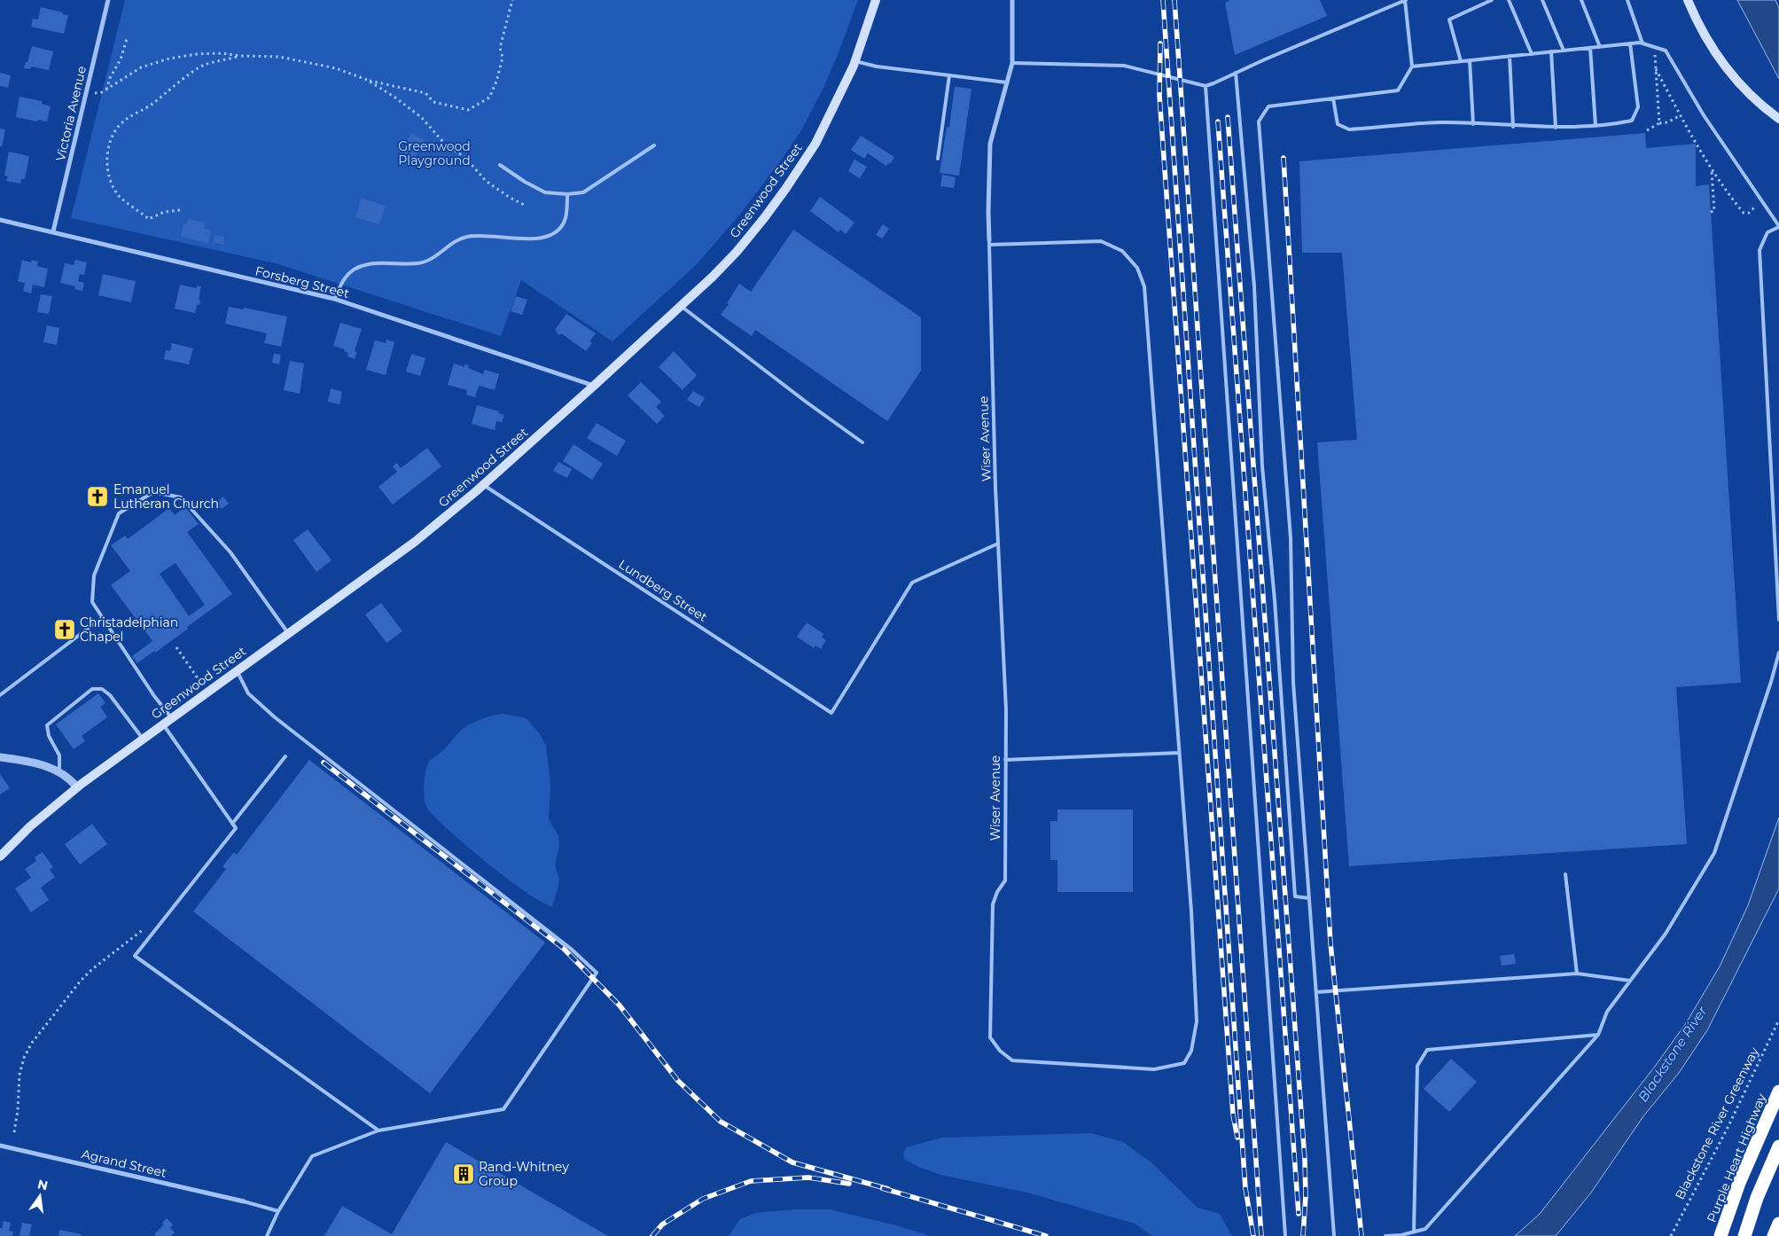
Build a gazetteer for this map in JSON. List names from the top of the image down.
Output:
{
  "streets": {
    "highway": ["Purple Heart Highway"],
    "main road": ["Greenwood Street"],
    "street": [
      "Victoria Avenue",
      "Forsberg Street",
      "Wiser Avenue",
      "Agrand Street"
    ],
    "lane": ["Lundberg Street"],
    "path": ["Blackstone River Greenway"]
  },
  "crossings": [
    ["Victoria Avenue", "Forsberg Street"],
    ["Greenwood Street", "Forsberg Street"],
    ["Greenwood Street", "Lundberg Street"],
    ["Wiser Avenue", "Lundberg Street"]
  ],
  "water": ["Blackstone River"],
  "parks": ["Greenwood Playground"],
  "places": {
    "church": ["Emanuel Lutheran Church", "Christadelphian Chapel"],
    "building": ["Rand-Whitney Group"]
  },
  "north": "top"
}
